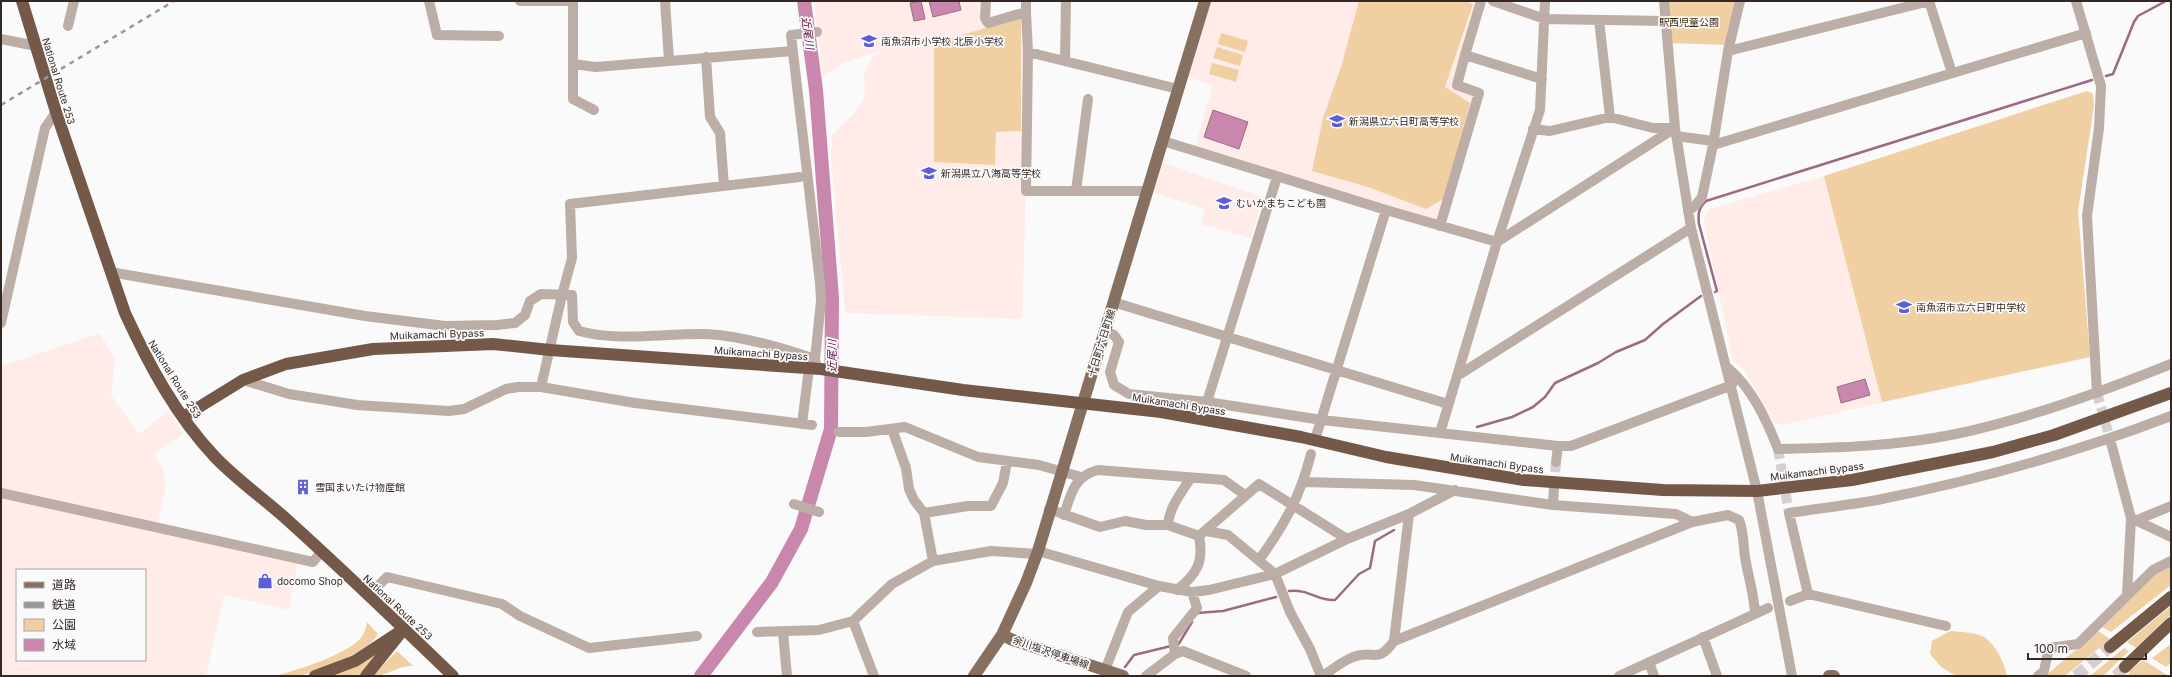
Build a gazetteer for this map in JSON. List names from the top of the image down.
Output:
{
  "streets": {
    "highway": ["National Route 253", "Muikamachi Bypass"],
    "main road": ["十日町六日町線", "余川塩沢停車場線"]
  },
  "crossings": [
    ["National Route 253", "Muikamachi Bypass"],
    ["Muikamachi Bypass", "十日町六日町線"],
    ["十日町六日町線", "余川塩沢停車場線"]
  ],
  "water": ["近尾川"],
  "parks": ["駅西児童公園"],
  "places": {
    "school or university": [
      "南魚沼市小学校 北辰小学校",
      "新潟県立六日町高等学校",
      "新潟県立八海高等学校",
      "むいかまちこども園",
      "南魚沼市立六日町中学校"
    ],
    "building": ["雪国まいたけ物産館"],
    "shop": ["docomo Shop"]
  },
  "legend": [
    "道路",
    "鉄道",
    "公園",
    "水域"
  ],
  "scale_bar": "100 m"
}
